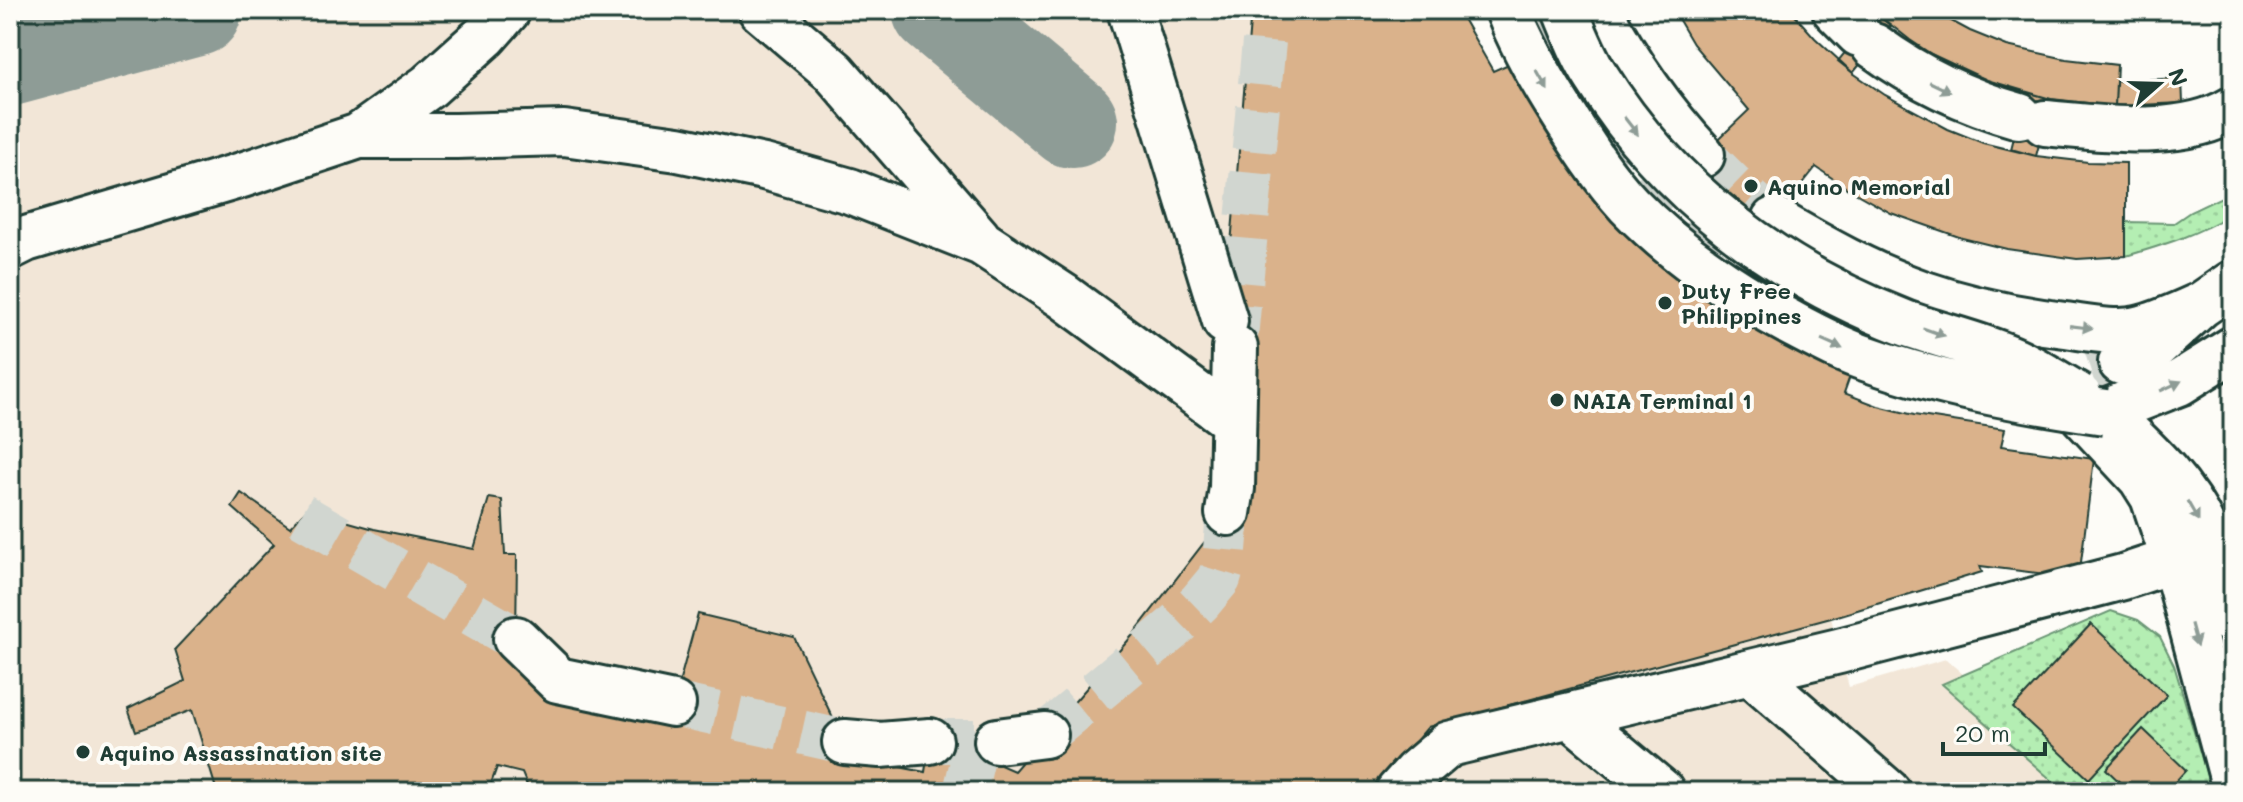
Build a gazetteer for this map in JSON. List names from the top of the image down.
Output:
{
  "places": [
    "Aquino Memorial",
    "Duty Free Philippines",
    "NAIA Terminal 1",
    "Aquino Assassination site"
  ],
  "scale_bar": "20 m",
  "north": "right"
}
